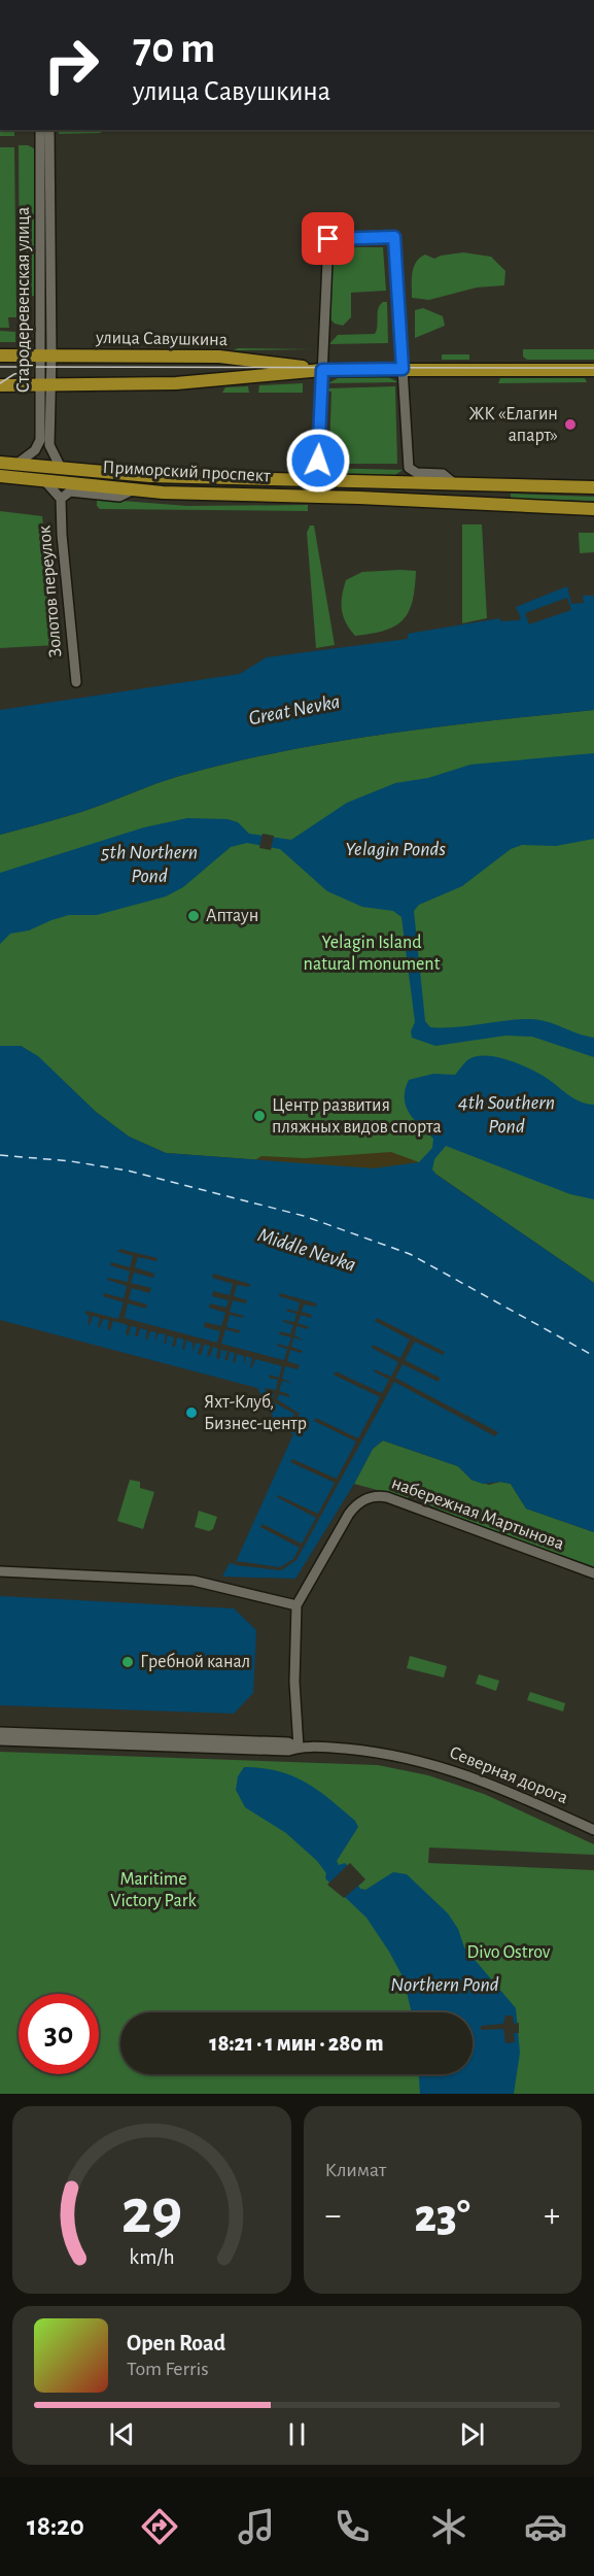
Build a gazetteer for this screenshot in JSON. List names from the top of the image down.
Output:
{
  "streets": {
    "main road": ["улица Савушкина", "Приморский проспект"],
    "street": [
      "Стародеревенская улица",
      "Золотов переулок",
      "набережная Мартынова",
      "Северная дорога"
    ]
  },
  "crossings": [
    ["Стародеревенская улица", "улица Савушкина"],
    ["Стародеревенская улица", "Приморский проспект"],
    ["Приморский проспект", "Золотов переулок"]
  ],
  "water": [
    "Great Nevka",
    "Yelagin Ponds",
    "5th Northern Pond",
    "4th Southern Pond",
    "Middle Nevka",
    "Northern Pond"
  ],
  "parks": ["Yelagin Island natural monument", "Maritime Victory Park", "Divo Ostrov"],
  "places": [
    "ЖК «Елагин апарт»",
    "Аптаун",
    "Центр развития пляжных видов спорта",
    "Яхт-Клуб, Бизнес-центр",
    "Гребной канал"
  ],
  "page": {
    "turn": ["70 m", "улица Савушкина"],
    "limit": "30",
    "trip": "18:21 · 1 мин · 280 m",
    "tile": "Климат",
    "heat": ["−", "23°", "+"],
    "song": ["Open Road", "Tom Ferris"],
    "tabs": "18:20",
    "gauge": ["29", "km/h"]
  }
}
